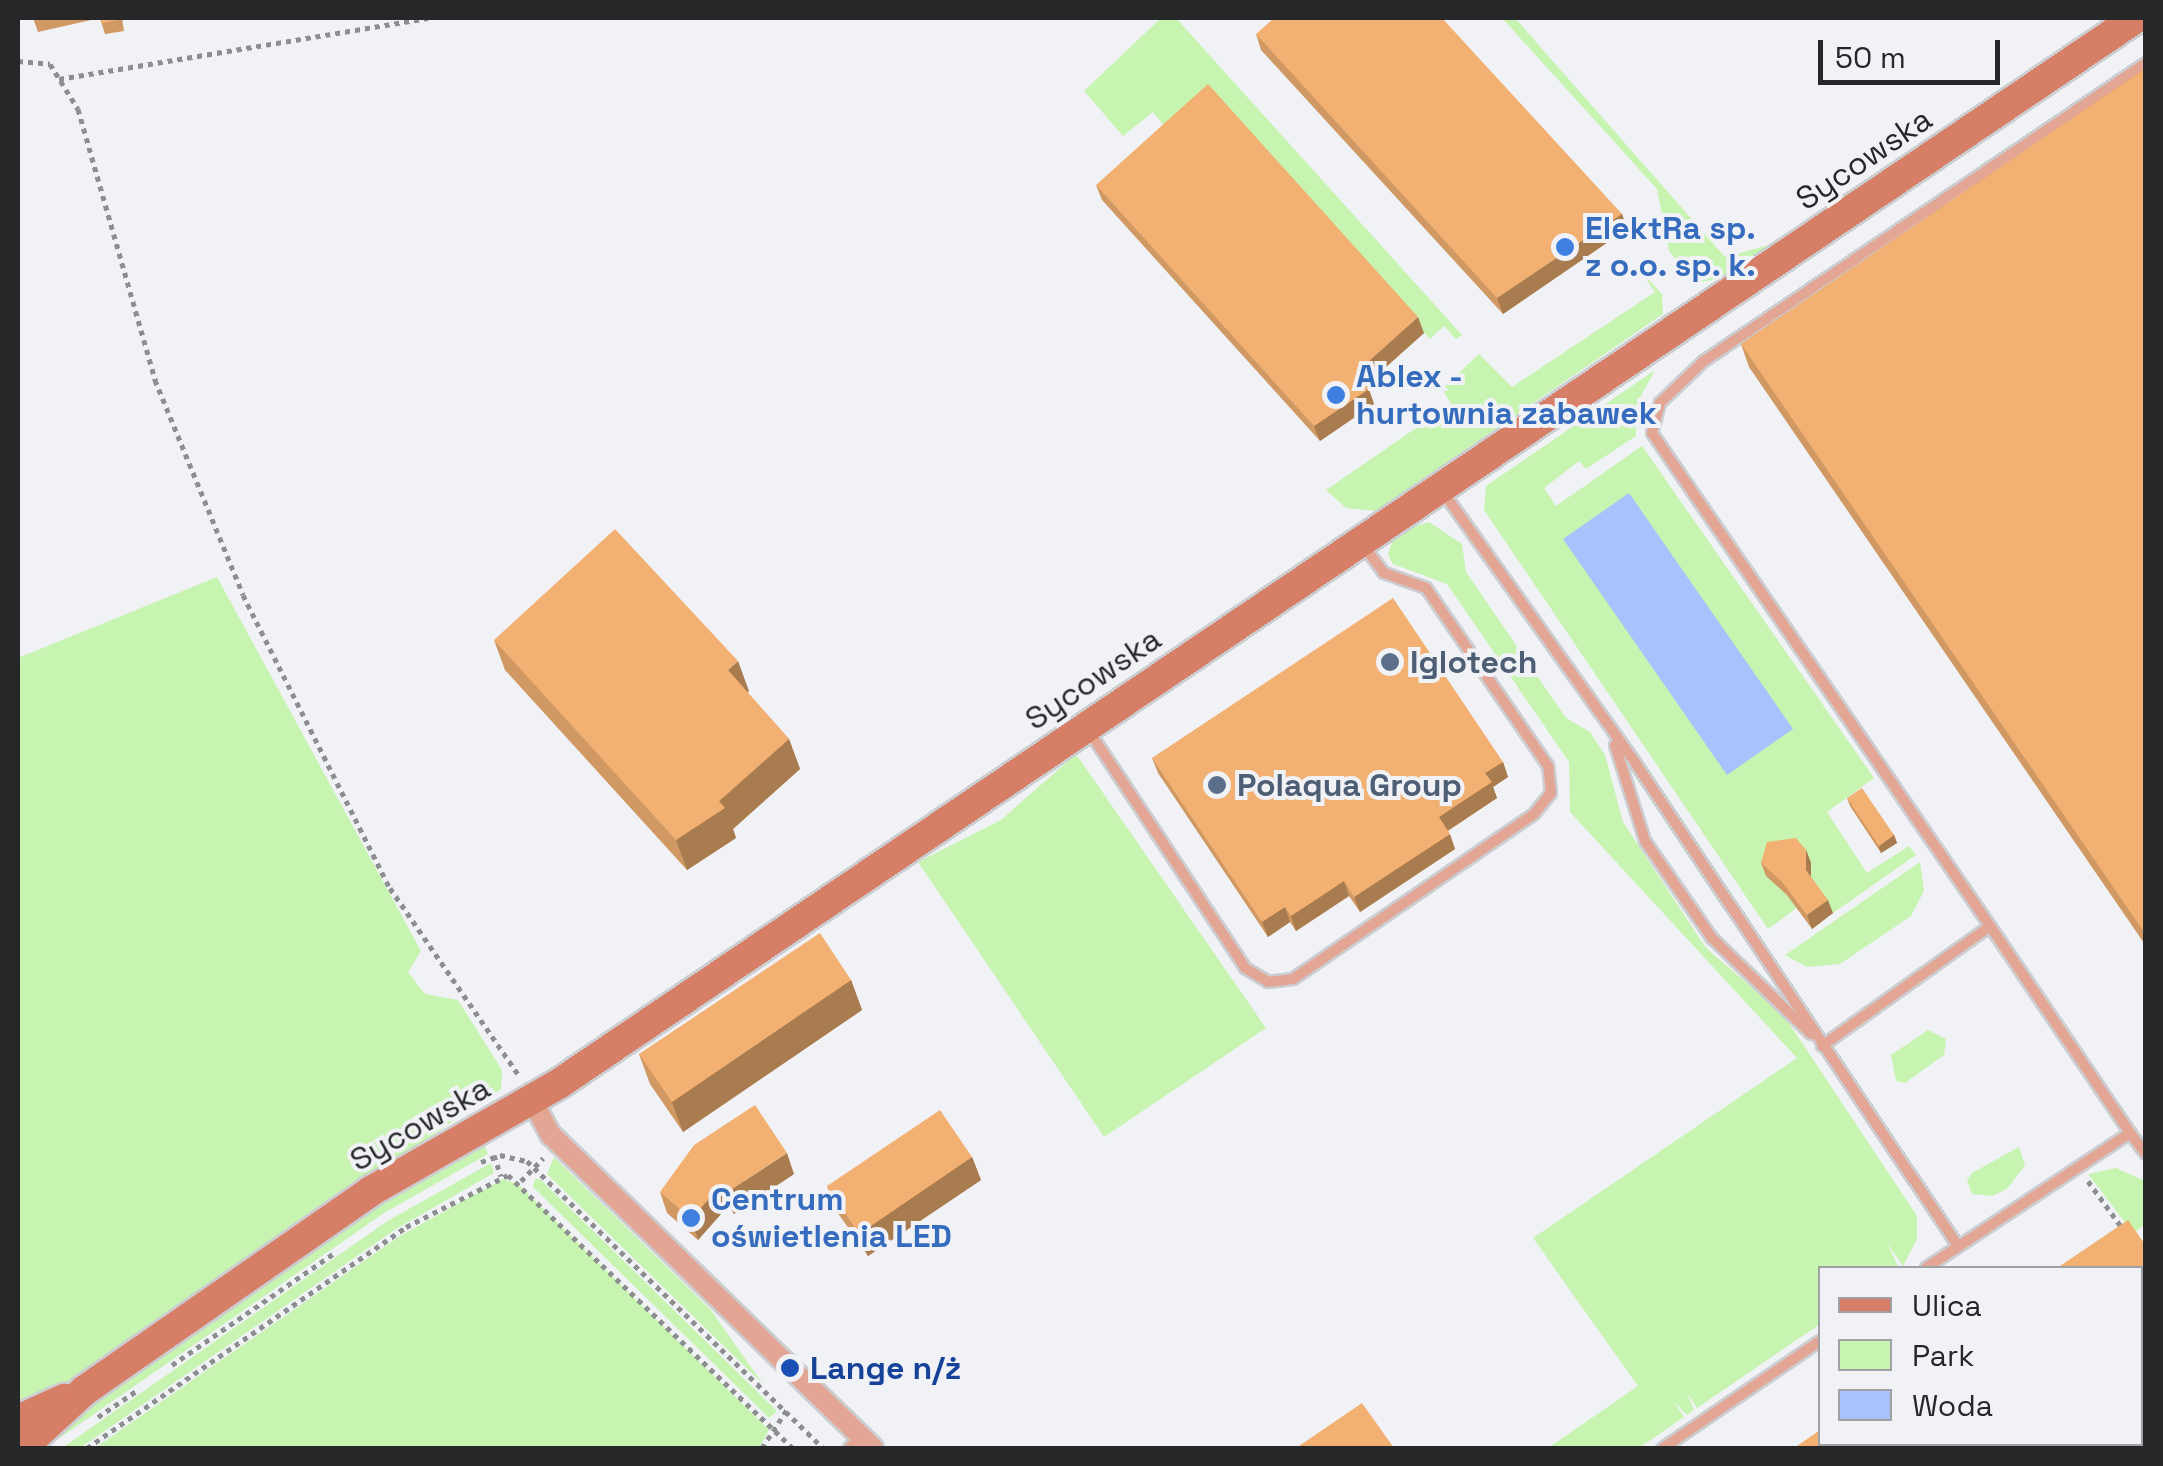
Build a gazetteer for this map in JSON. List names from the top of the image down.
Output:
{
  "streets": {
    "street": ["Sycowska"]
  },
  "places": [
    "ElektRa sp. z o.o. sp. k.",
    "Ablex - hurtownia zabawek",
    "Iglotech",
    "Polaqua Group",
    "Centrum oświetlenia LED",
    "Lange n/ż"
  ],
  "legend": ["Ulica", "Park", "Woda"],
  "scale_bar": "50 m"
}
